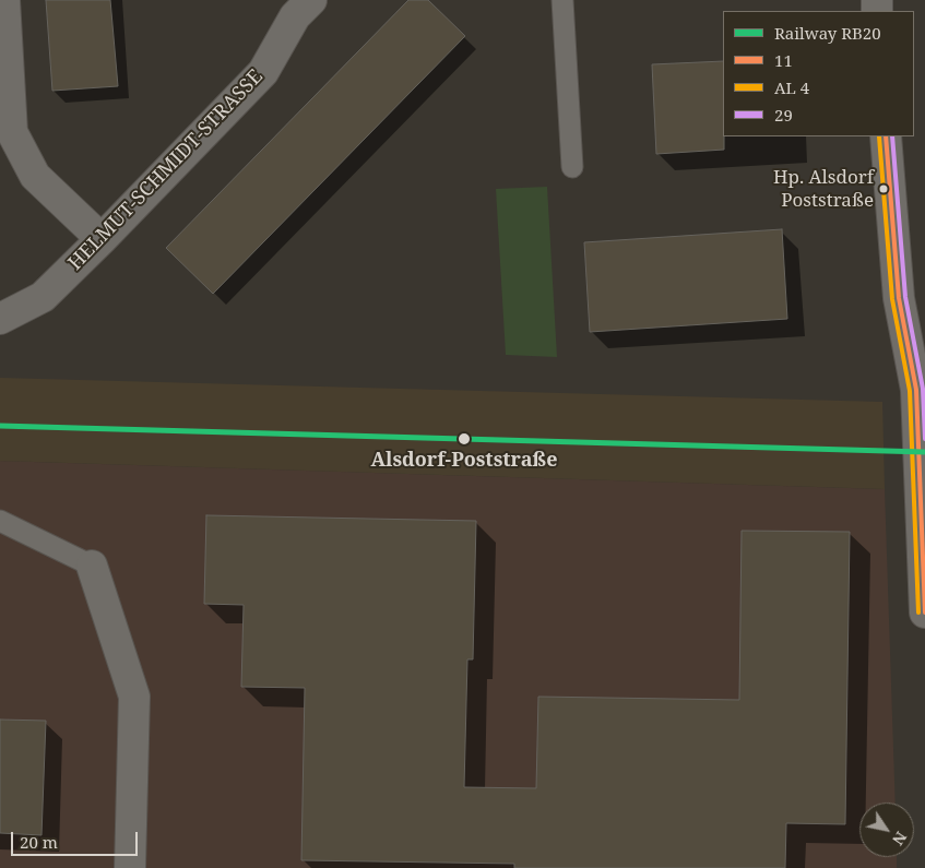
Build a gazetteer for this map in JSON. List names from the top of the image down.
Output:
{
  "streets": {
    "street": ["HELMUT-SCHMIDT-STRASSE"]
  },
  "places": ["Hp. Alsdorf Poststraße", "Alsdorf-Poststraße"],
  "lines": ["transit line 11", "transit line 29", "rail line RB20"],
  "legend": [
    "Railway RB20",
    "11",
    "AL 4",
    "29"
  ],
  "scale_bar": "20 m",
  "north": "bottom right"
}
